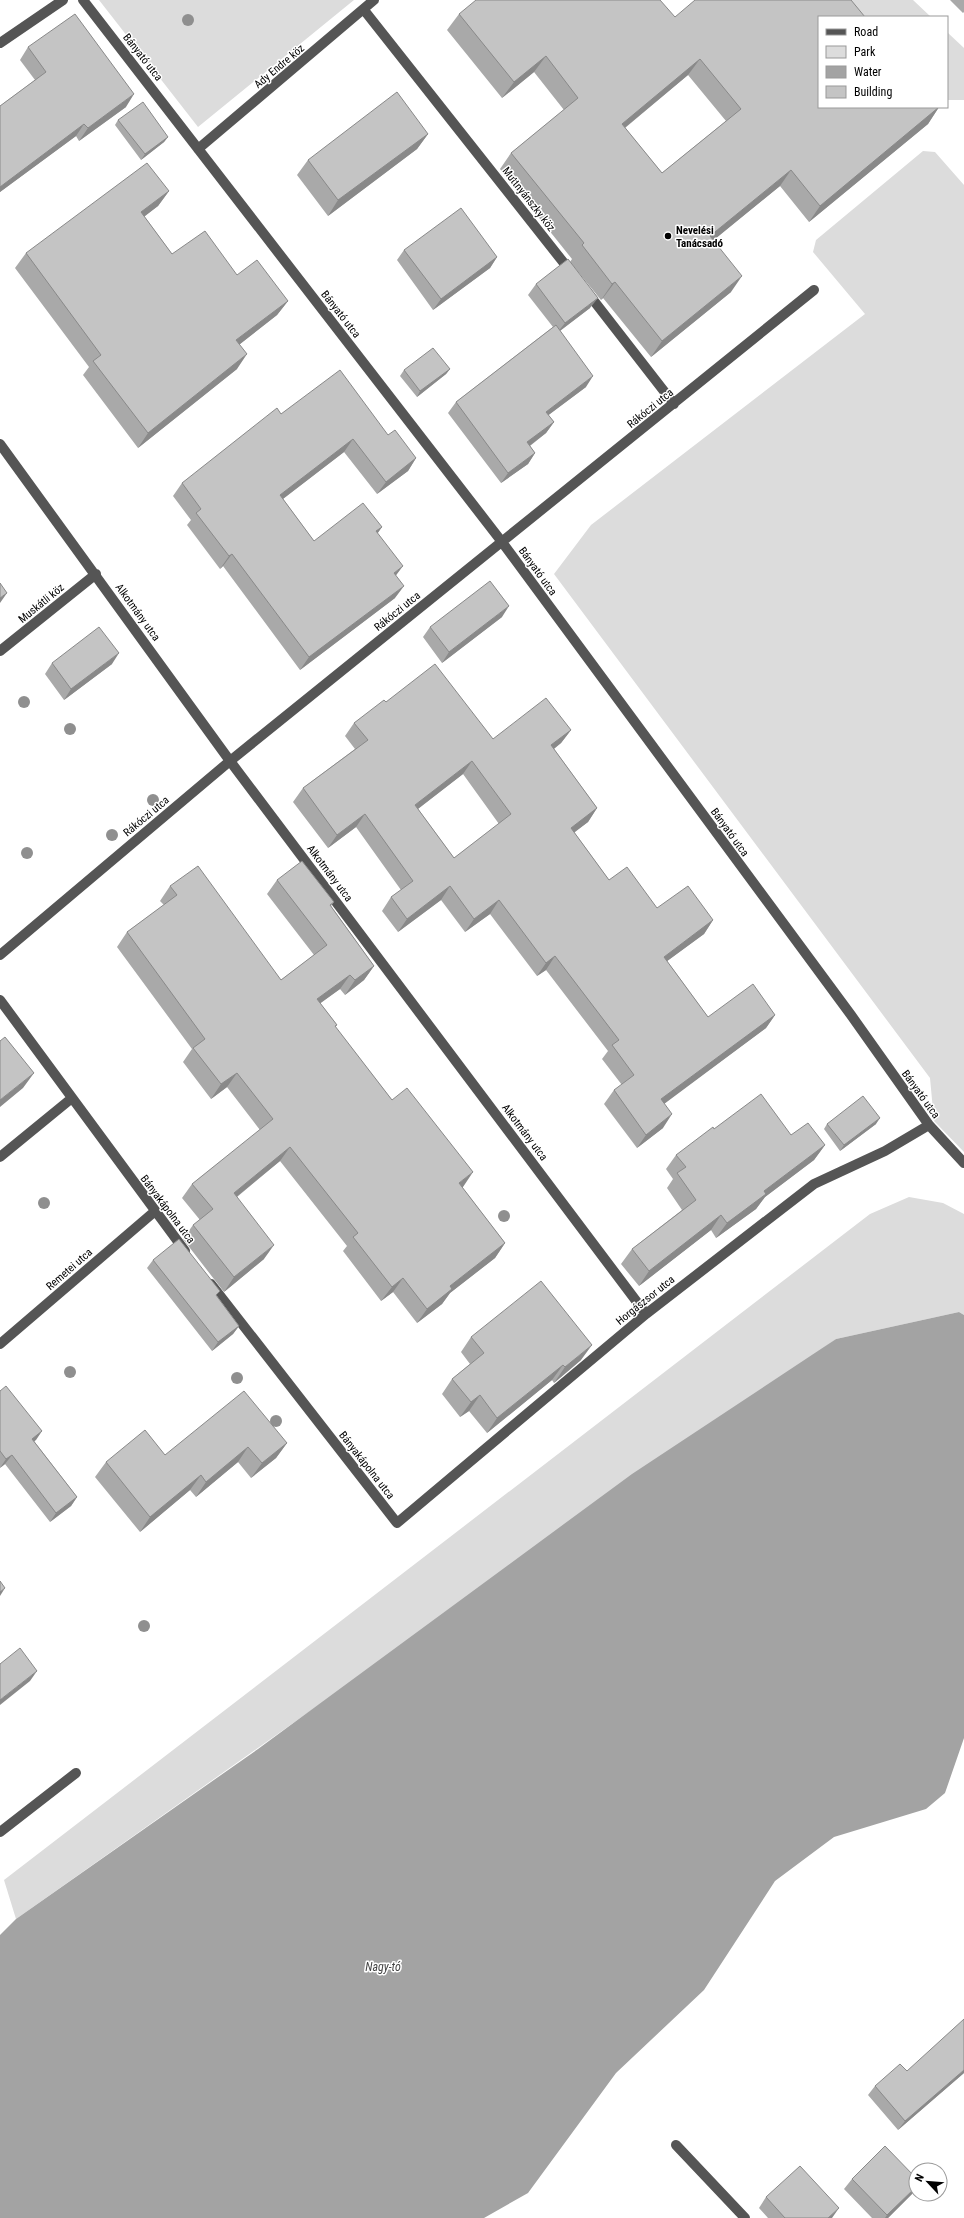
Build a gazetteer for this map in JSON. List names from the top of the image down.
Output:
{
  "streets": {
    "street": [
      "Bányató utca",
      "Ady Endre köz",
      "Muttnyánszky köz",
      "Rákóczi utca",
      "Muskátli köz",
      "Alkotmány utca",
      "Bányakápolna utca",
      "Remetei utca",
      "Horgászsor utca"
    ]
  },
  "crossings": [
    ["Bányató utca", "Ady Endre köz"],
    ["Bányató utca", "Rákóczi utca"],
    ["Bányató utca", "Horgászsor utca"],
    ["Ady Endre köz", "Muttnyánszky köz"],
    ["Muttnyánszky köz", "Rákóczi utca"],
    ["Rákóczi utca", "Alkotmány utca"],
    ["Muskátli köz", "Alkotmány utca"],
    ["Alkotmány utca", "Horgászsor utca"],
    ["Bányakápolna utca", "Remetei utca"],
    ["Bányakápolna utca", "Horgászsor utca"]
  ],
  "water": ["Nagy-tó"],
  "places": ["Nevelési Tanácsadó"],
  "legend": [
    "Road",
    "Park",
    "Water",
    "Building"
  ],
  "north": "top left"
}
